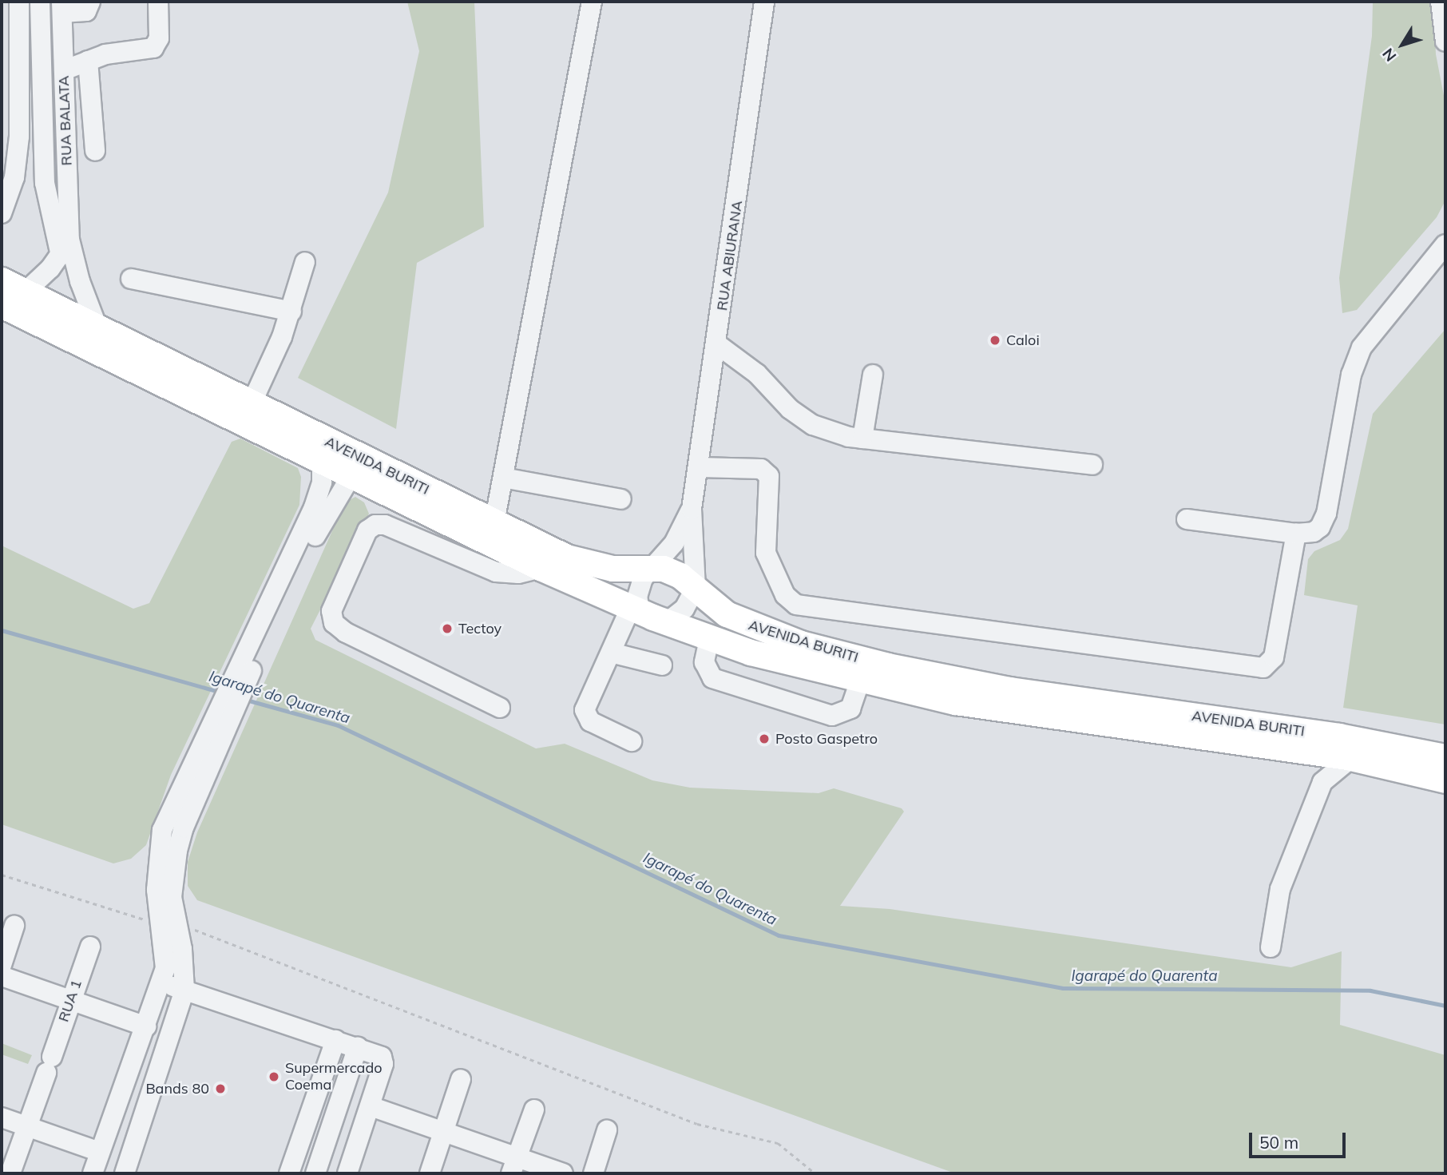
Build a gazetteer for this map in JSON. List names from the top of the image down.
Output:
{
  "streets": {
    "main road": ["AVENIDA BURITI"],
    "street": ["RUA BALATA", "RUA ABIURANA", "RUA 1"]
  },
  "crossings": [
    ["RUA BALATA", "AVENIDA BURITI"],
    ["RUA ABIURANA", "AVENIDA BURITI"]
  ],
  "water": ["Igarapé do Quarenta"],
  "places": [
    "Caloi",
    "Tectoy",
    "Posto Gaspetro",
    "Supermercado Coema",
    "Bands 80"
  ],
  "scale_bar": "50 m",
  "north": "bottom left"
}
